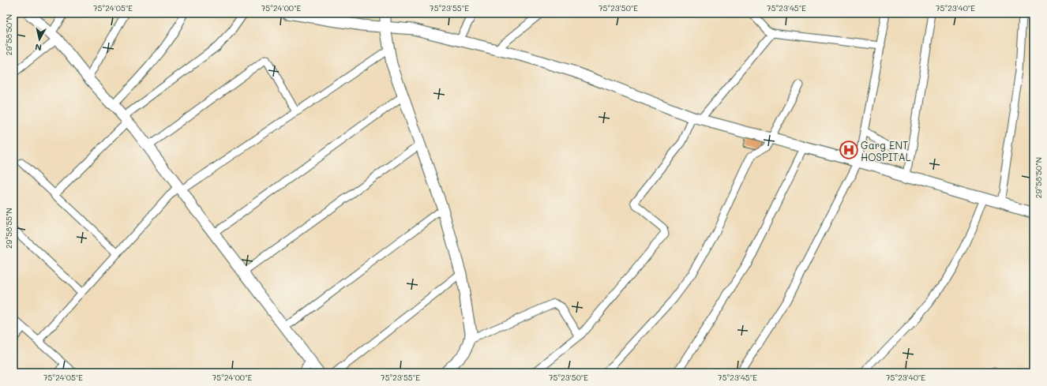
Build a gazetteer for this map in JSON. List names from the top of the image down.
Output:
{
  "places": {
    "hospital": ["Garg ENT HOSPITAL"]
  },
  "north": "bottom",
  "coordinates": [
    "75°24'05\"E",
    "75°24'00\"E",
    "75°23'55\"E",
    "75°23'50\"E",
    "75°23'45\"E",
    "75°23'40\"E",
    "29°58'50\"N",
    "29°58'55\"N"
  ]
}
